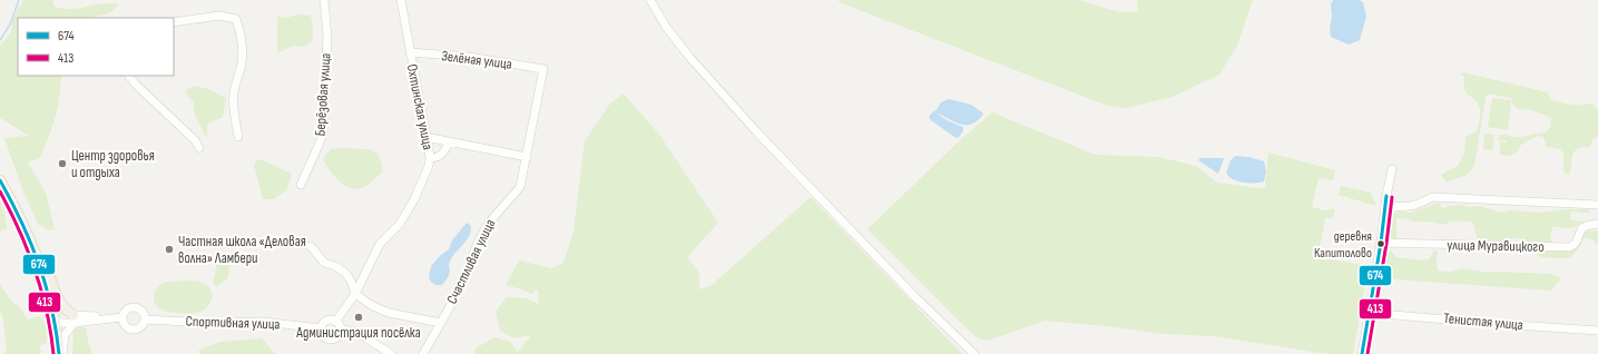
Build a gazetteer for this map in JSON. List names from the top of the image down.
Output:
{
  "streets": {
    "street": [
      "Зелёная улица",
      "Берёзовая улица",
      "Охтинская улица",
      "улица Муравицкого",
      "Счастливая улица",
      "Тенистая улица",
      "Спортивная улица"
    ]
  },
  "crossings": [
    ["Зелёная улица", "Охтинская улица"],
    ["Зелёная улица", "Счастливая улица"],
    ["Охтинская улица", "Спортивная улица"]
  ],
  "places": [
    "Центр здоровья и отдыха",
    "деревня Капитолово",
    "Частная школа «Деловая волна» Ламбери",
    "Администрация посёлка"
  ],
  "lines": ["transit line 674", "transit line 413"],
  "legend": ["674", "413"]
}
